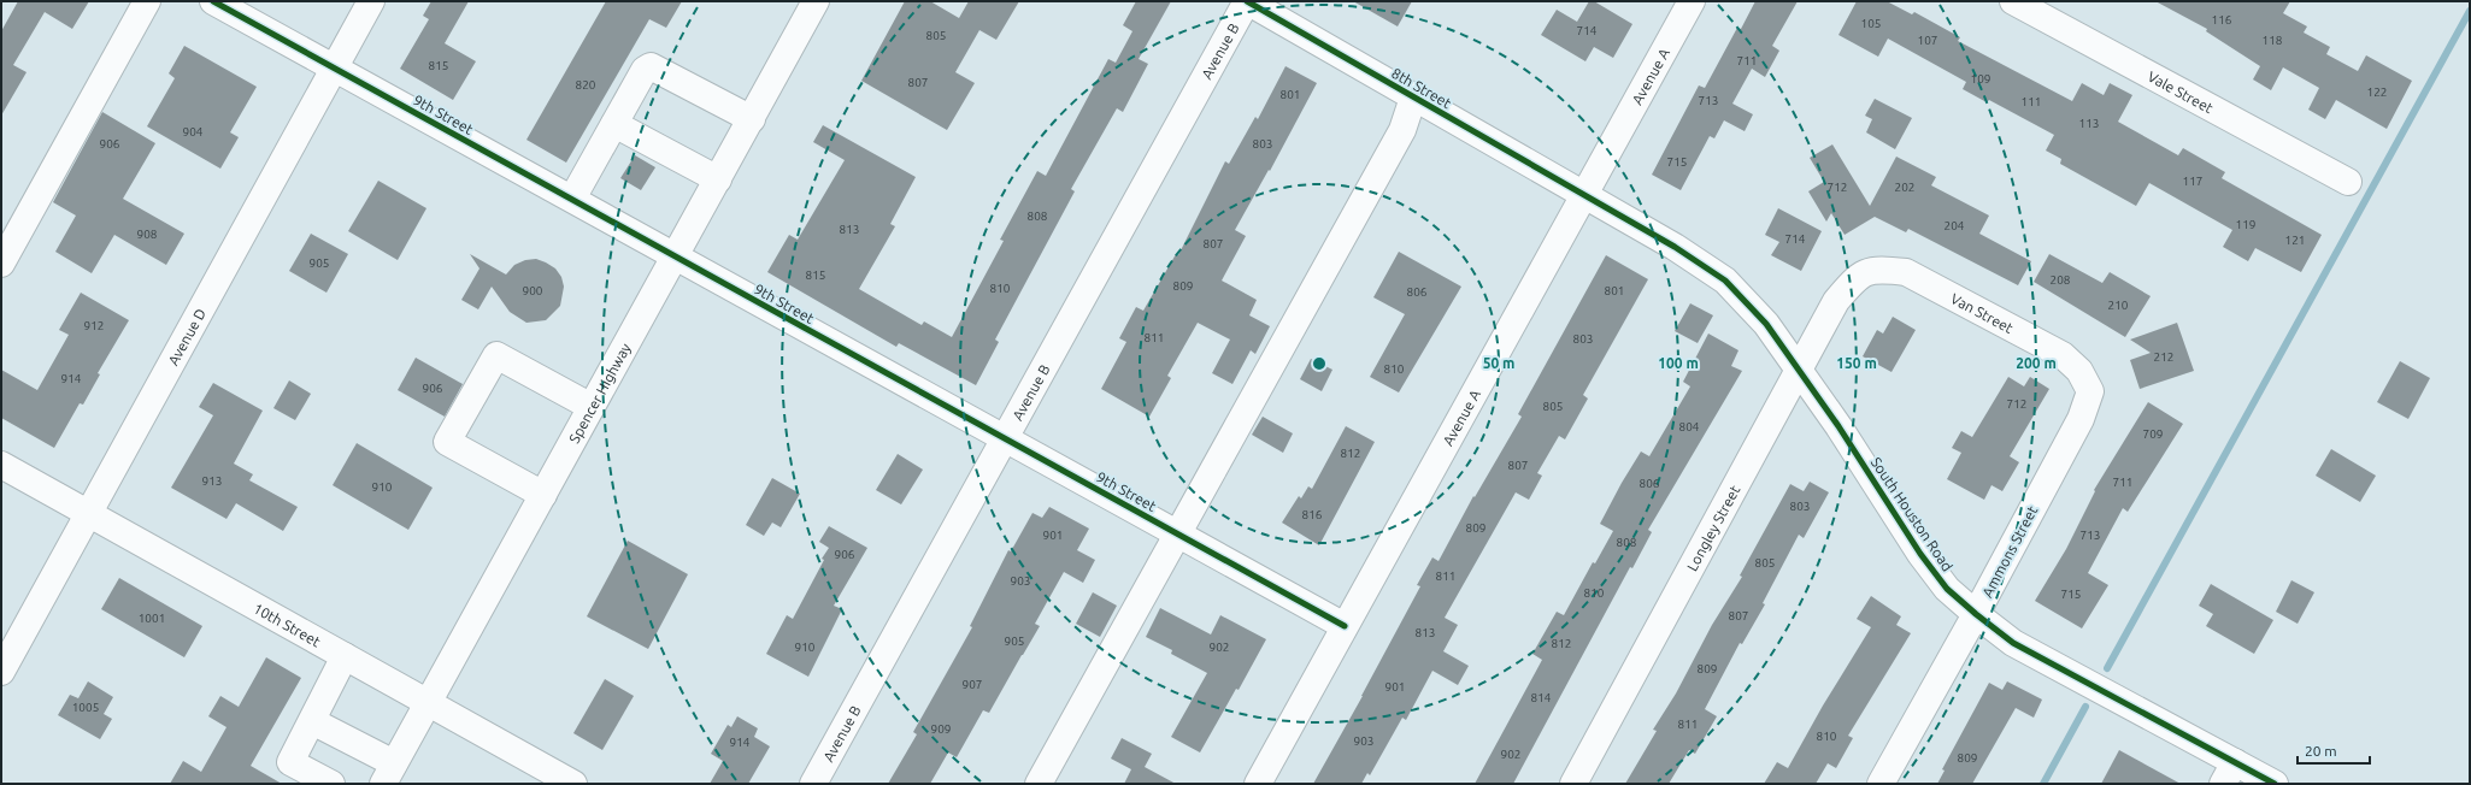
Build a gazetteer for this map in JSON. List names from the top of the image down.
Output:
{
  "streets": {
    "street": [
      "Avenue B",
      "Avenue A",
      "8th Street",
      "Vale Street",
      "9th Street",
      "Van Street",
      "Avenue D",
      "Spencer Highway",
      "South Houston Road",
      "Longley Street",
      "Ammons Street",
      "10th Street"
    ]
  },
  "crossings": [
    ["Avenue B", "8th Street"],
    ["Avenue B", "9th Street"],
    ["Avenue A", "8th Street"],
    ["Avenue A", "9th Street"],
    ["Avenue A", "South Houston Road"],
    ["8th Street", "South Houston Road"],
    ["9th Street", "Avenue D"],
    ["9th Street", "Spencer Highway"],
    ["Van Street", "Longley Street"],
    ["Van Street", "Ammons Street"],
    ["Avenue D", "10th Street"],
    ["Spencer Highway", "10th Street"],
    ["South Houston Road", "Longley Street"],
    ["South Houston Road", "Ammons Street"]
  ],
  "house_numbers": [
    "116",
    "105",
    "714",
    "805",
    "107",
    "118",
    "711",
    "815",
    "109",
    "807",
    "820",
    "122",
    "801",
    "713",
    "111",
    "113",
    "904",
    "906",
    "803",
    "715",
    "117",
    "712",
    "202",
    "808",
    "119",
    "204",
    "813",
    "908",
    "714",
    "121",
    "807",
    "905",
    "815",
    "208",
    "809",
    "810",
    "900",
    "801",
    "806",
    "210",
    "912",
    "811",
    "803",
    "212",
    "810",
    "914",
    "906",
    "712",
    "805",
    "804",
    "709",
    "812",
    "807",
    "913",
    "711",
    "806",
    "910",
    "803",
    "816",
    "809",
    "901",
    "713",
    "808",
    "906",
    "805",
    "811",
    "903",
    "810",
    "715",
    "807",
    "1001",
    "813",
    "905",
    "812",
    "910",
    "902",
    "809",
    "907",
    "901",
    "814",
    "1005",
    "811",
    "909",
    "810",
    "903",
    "914",
    "902",
    "809"
  ],
  "scale_bar": "20 m",
  "rings": [
    "50 m",
    "100 m",
    "150 m",
    "200 m"
  ]
}
